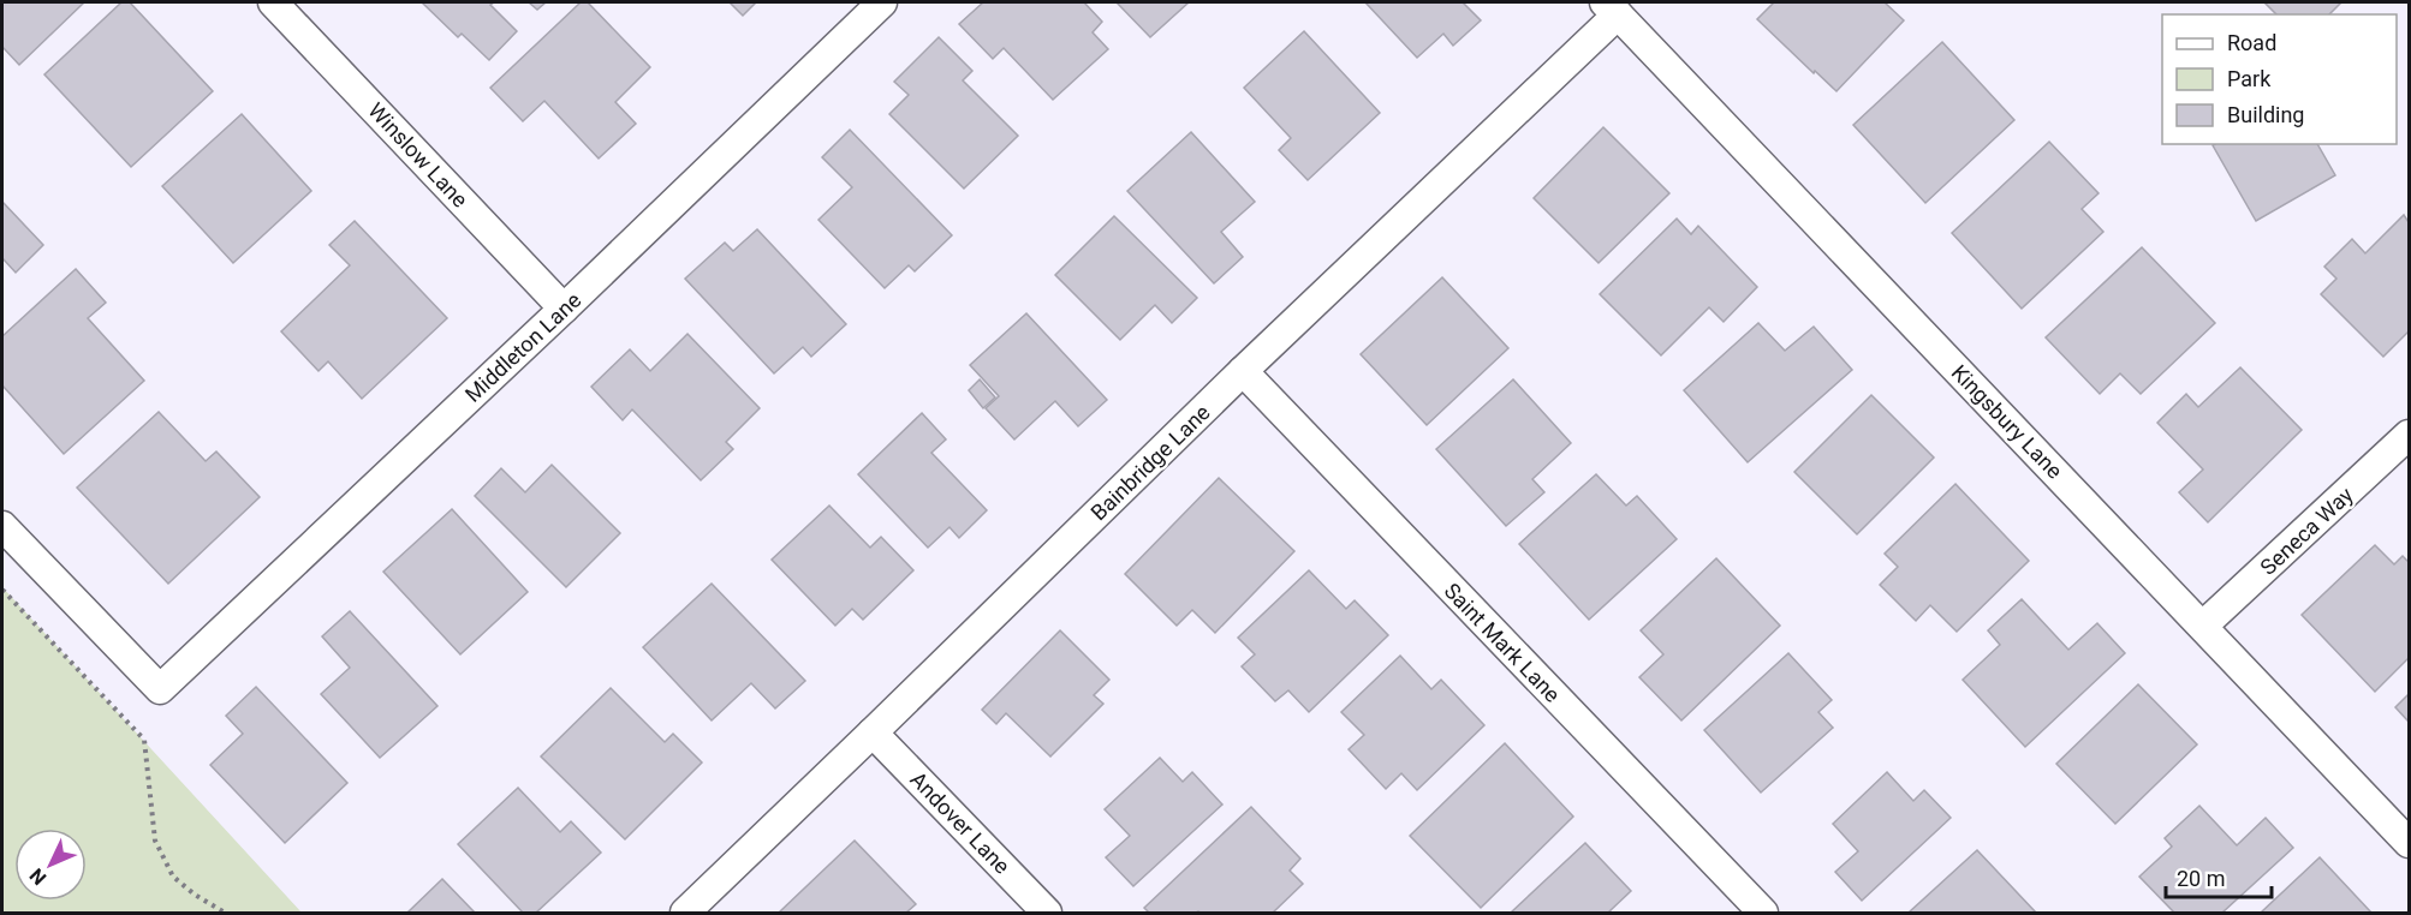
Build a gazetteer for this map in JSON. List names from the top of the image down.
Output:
{
  "streets": {
    "street": [
      "Winslow Lane",
      "Middleton Lane",
      "Kingsbury Lane",
      "Bainbridge Lane",
      "Seneca Way",
      "Saint Mark Lane",
      "Andover Lane"
    ]
  },
  "crossings": [
    ["Winslow Lane", "Middleton Lane"],
    ["Kingsbury Lane", "Bainbridge Lane"],
    ["Kingsbury Lane", "Seneca Way"],
    ["Bainbridge Lane", "Saint Mark Lane"],
    ["Bainbridge Lane", "Andover Lane"]
  ],
  "legend": ["Road", "Park", "Building"],
  "scale_bar": "20 m",
  "north": "bottom left"
}
